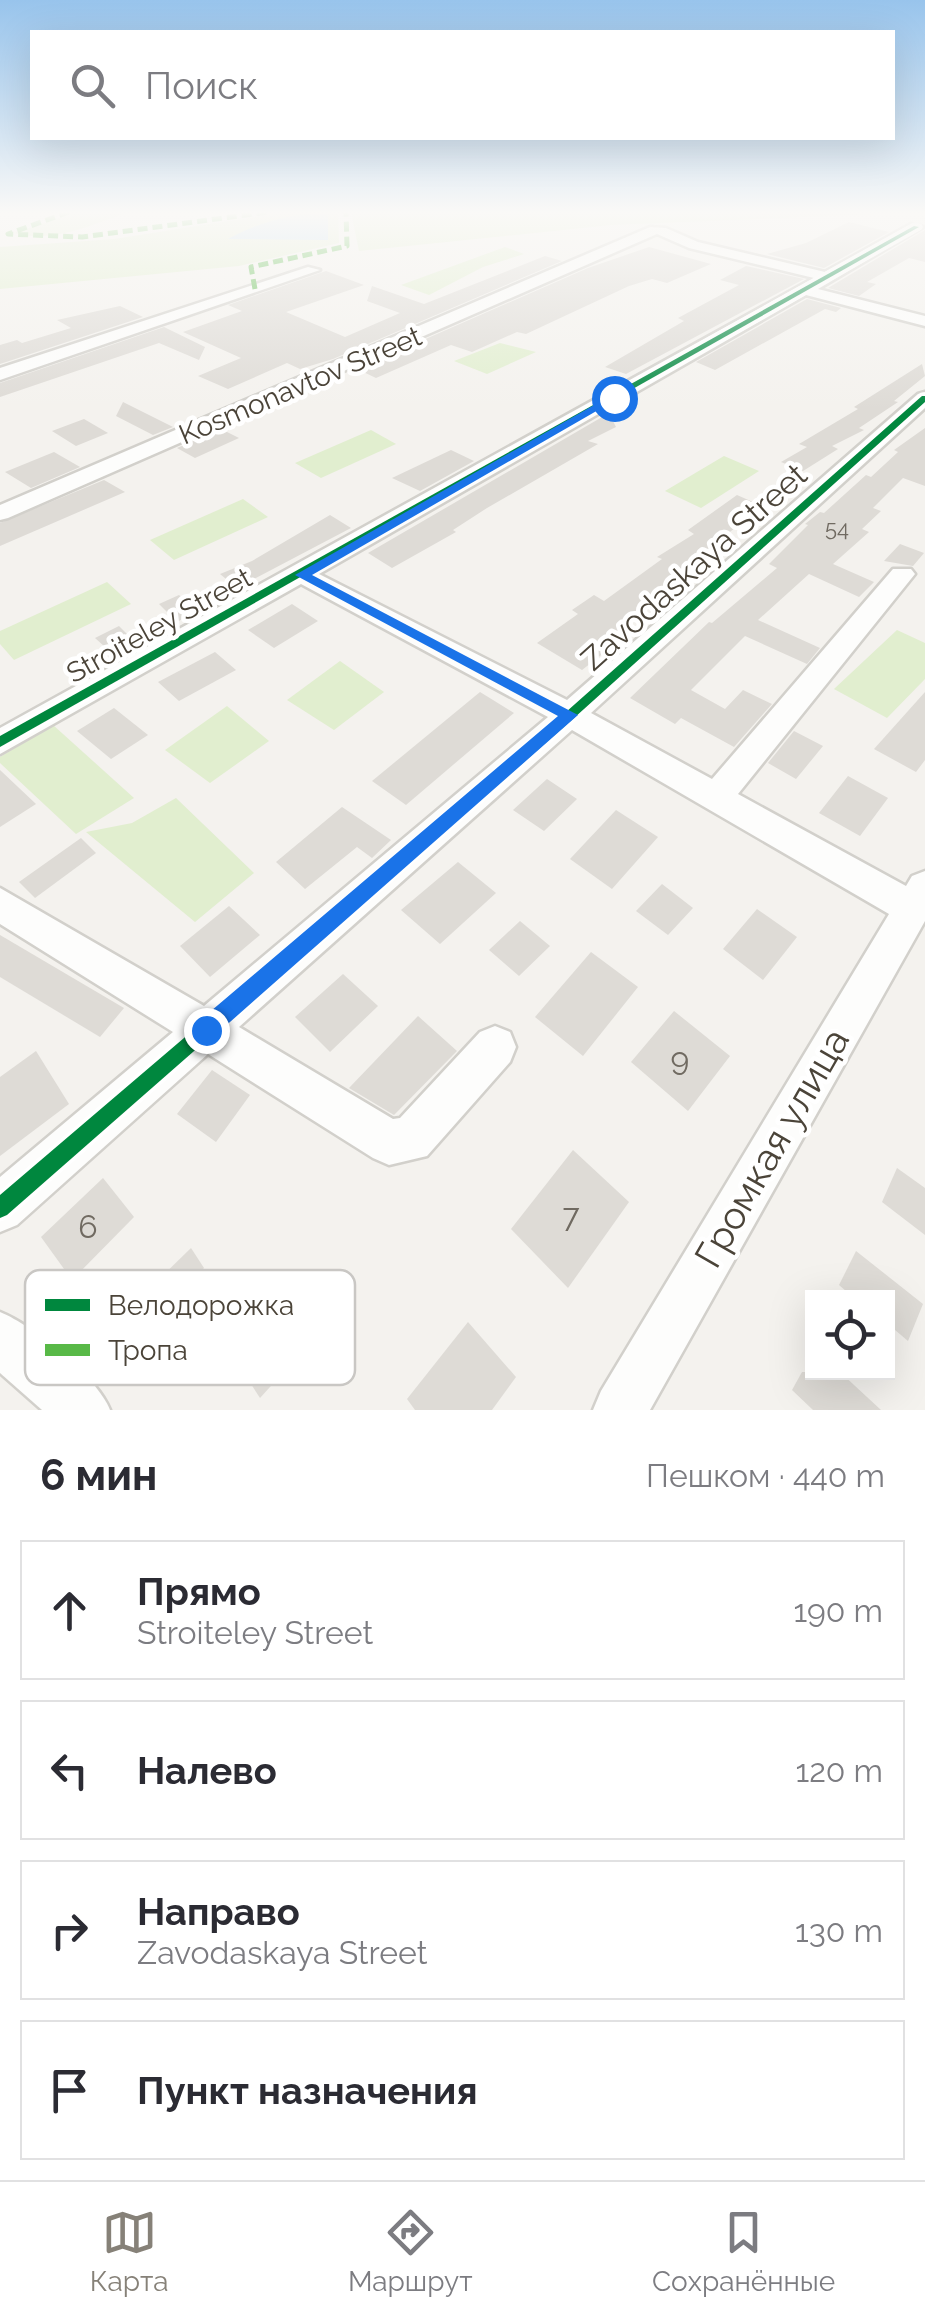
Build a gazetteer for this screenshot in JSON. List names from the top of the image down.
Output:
{
  "streets": {
    "street": [
      "Kosmonavtov Street",
      "Zavodaskaya Street",
      "Stroiteley Street",
      "Громкая улица"
    ]
  },
  "house_numbers": [
    "54",
    "9",
    "7",
    "6"
  ],
  "legend": ["Велодорожка", "Тропа"],
  "page": {
    "search": "Поиск",
    "heading": ["6 мин", "Пешком · 440 m"],
    "list": [
      ["Прямо", "Stroiteley Street", "190 m"],
      ["Налево", "120 m"],
      ["Направо", "Zavodaskaya Street", "130 m"],
      "Пункт назначения"
    ],
    "nav": ["Карта", "Маршрут", "Сохранённые"]
  }
}
